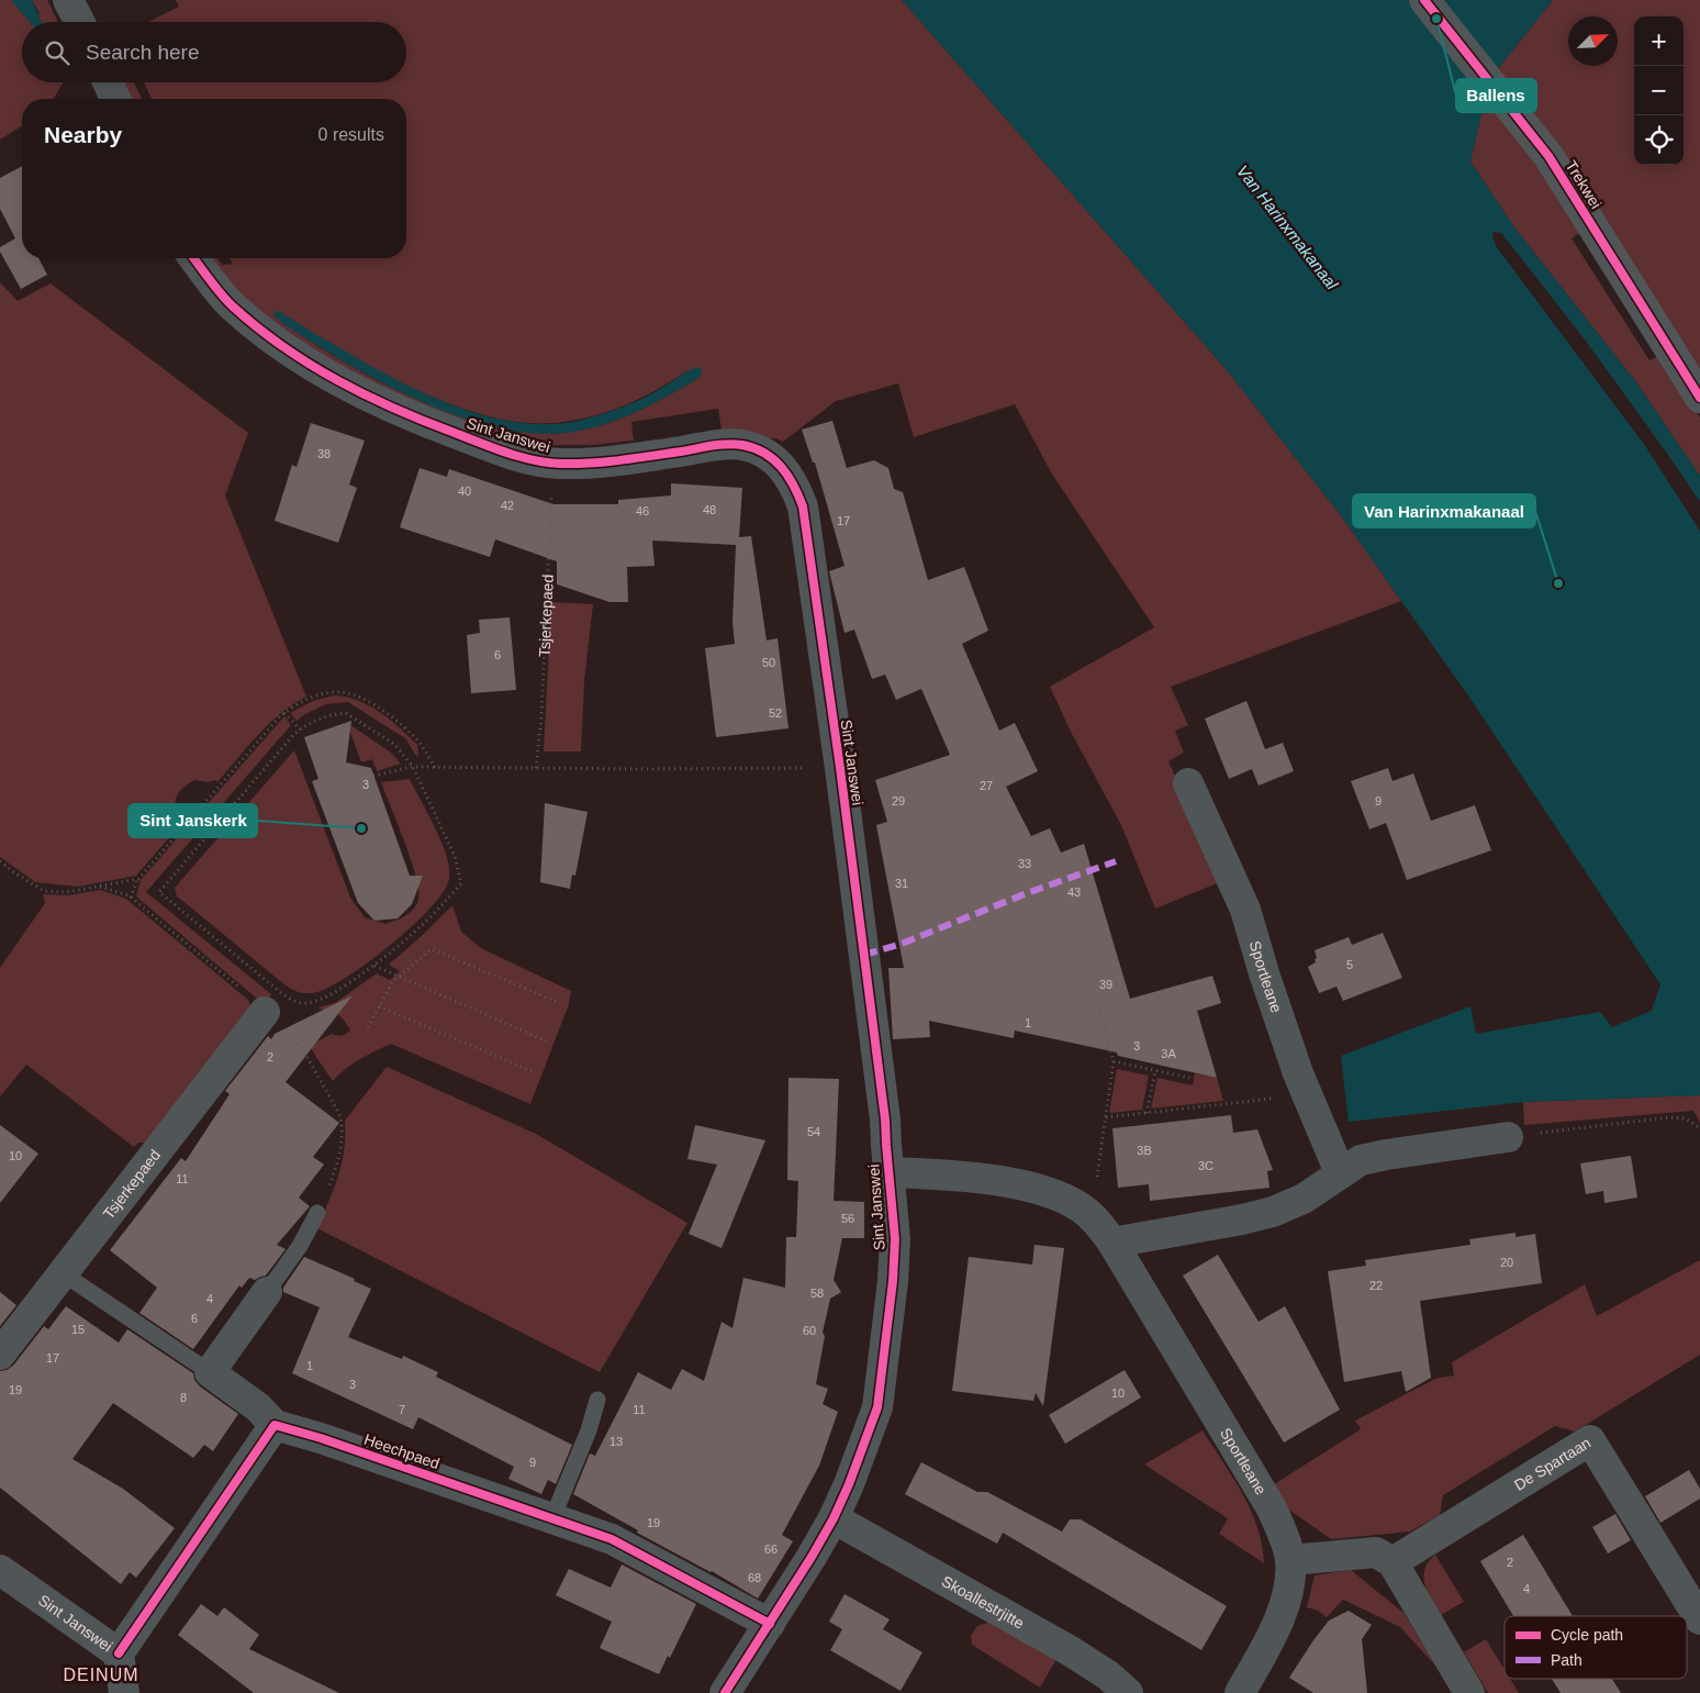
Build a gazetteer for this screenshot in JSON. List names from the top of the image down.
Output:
{
  "streets": {
    "street": [
      "Trekwei",
      "Sint Janswei",
      "Tsjerkepaed",
      "Sportleane",
      "Heechpaed",
      "De Spartaan",
      "Skoallestrjitte"
    ]
  },
  "crossings": [
    ["Sint Janswei", "Tsjerkepaed"],
    ["Sint Janswei", "Sportleane"],
    ["Sint Janswei", "Heechpaed"],
    ["Sint Janswei", "Skoallestrjitte"]
  ],
  "districts": ["DEINUM"],
  "water": ["Van Harinxmakanaal"],
  "places": ["Ballens", "Van Harinxmakanaal", "Sint Janskerk"],
  "house_numbers": [
    "38",
    "40",
    "42",
    "48",
    "46",
    "17",
    "6",
    "50",
    "52",
    "3",
    "27",
    "29",
    "9",
    "33",
    "31",
    "43",
    "5",
    "39",
    "1",
    "3",
    "3A",
    "2",
    "54",
    "3B",
    "10",
    "3C",
    "11",
    "56",
    "20",
    "22",
    "58",
    "4",
    "6",
    "15",
    "60",
    "17",
    "1",
    "3",
    "19",
    "10",
    "8",
    "7",
    "11",
    "13",
    "9",
    "19",
    "66",
    "2",
    "68",
    "4"
  ],
  "legend": ["Cycle path", "Path"],
  "north": "top right",
  "page": {
    "map_buttons": ["+", "−"],
    "search": "Search here",
    "heading": ["Nearby", "0 results"]
  }
}
